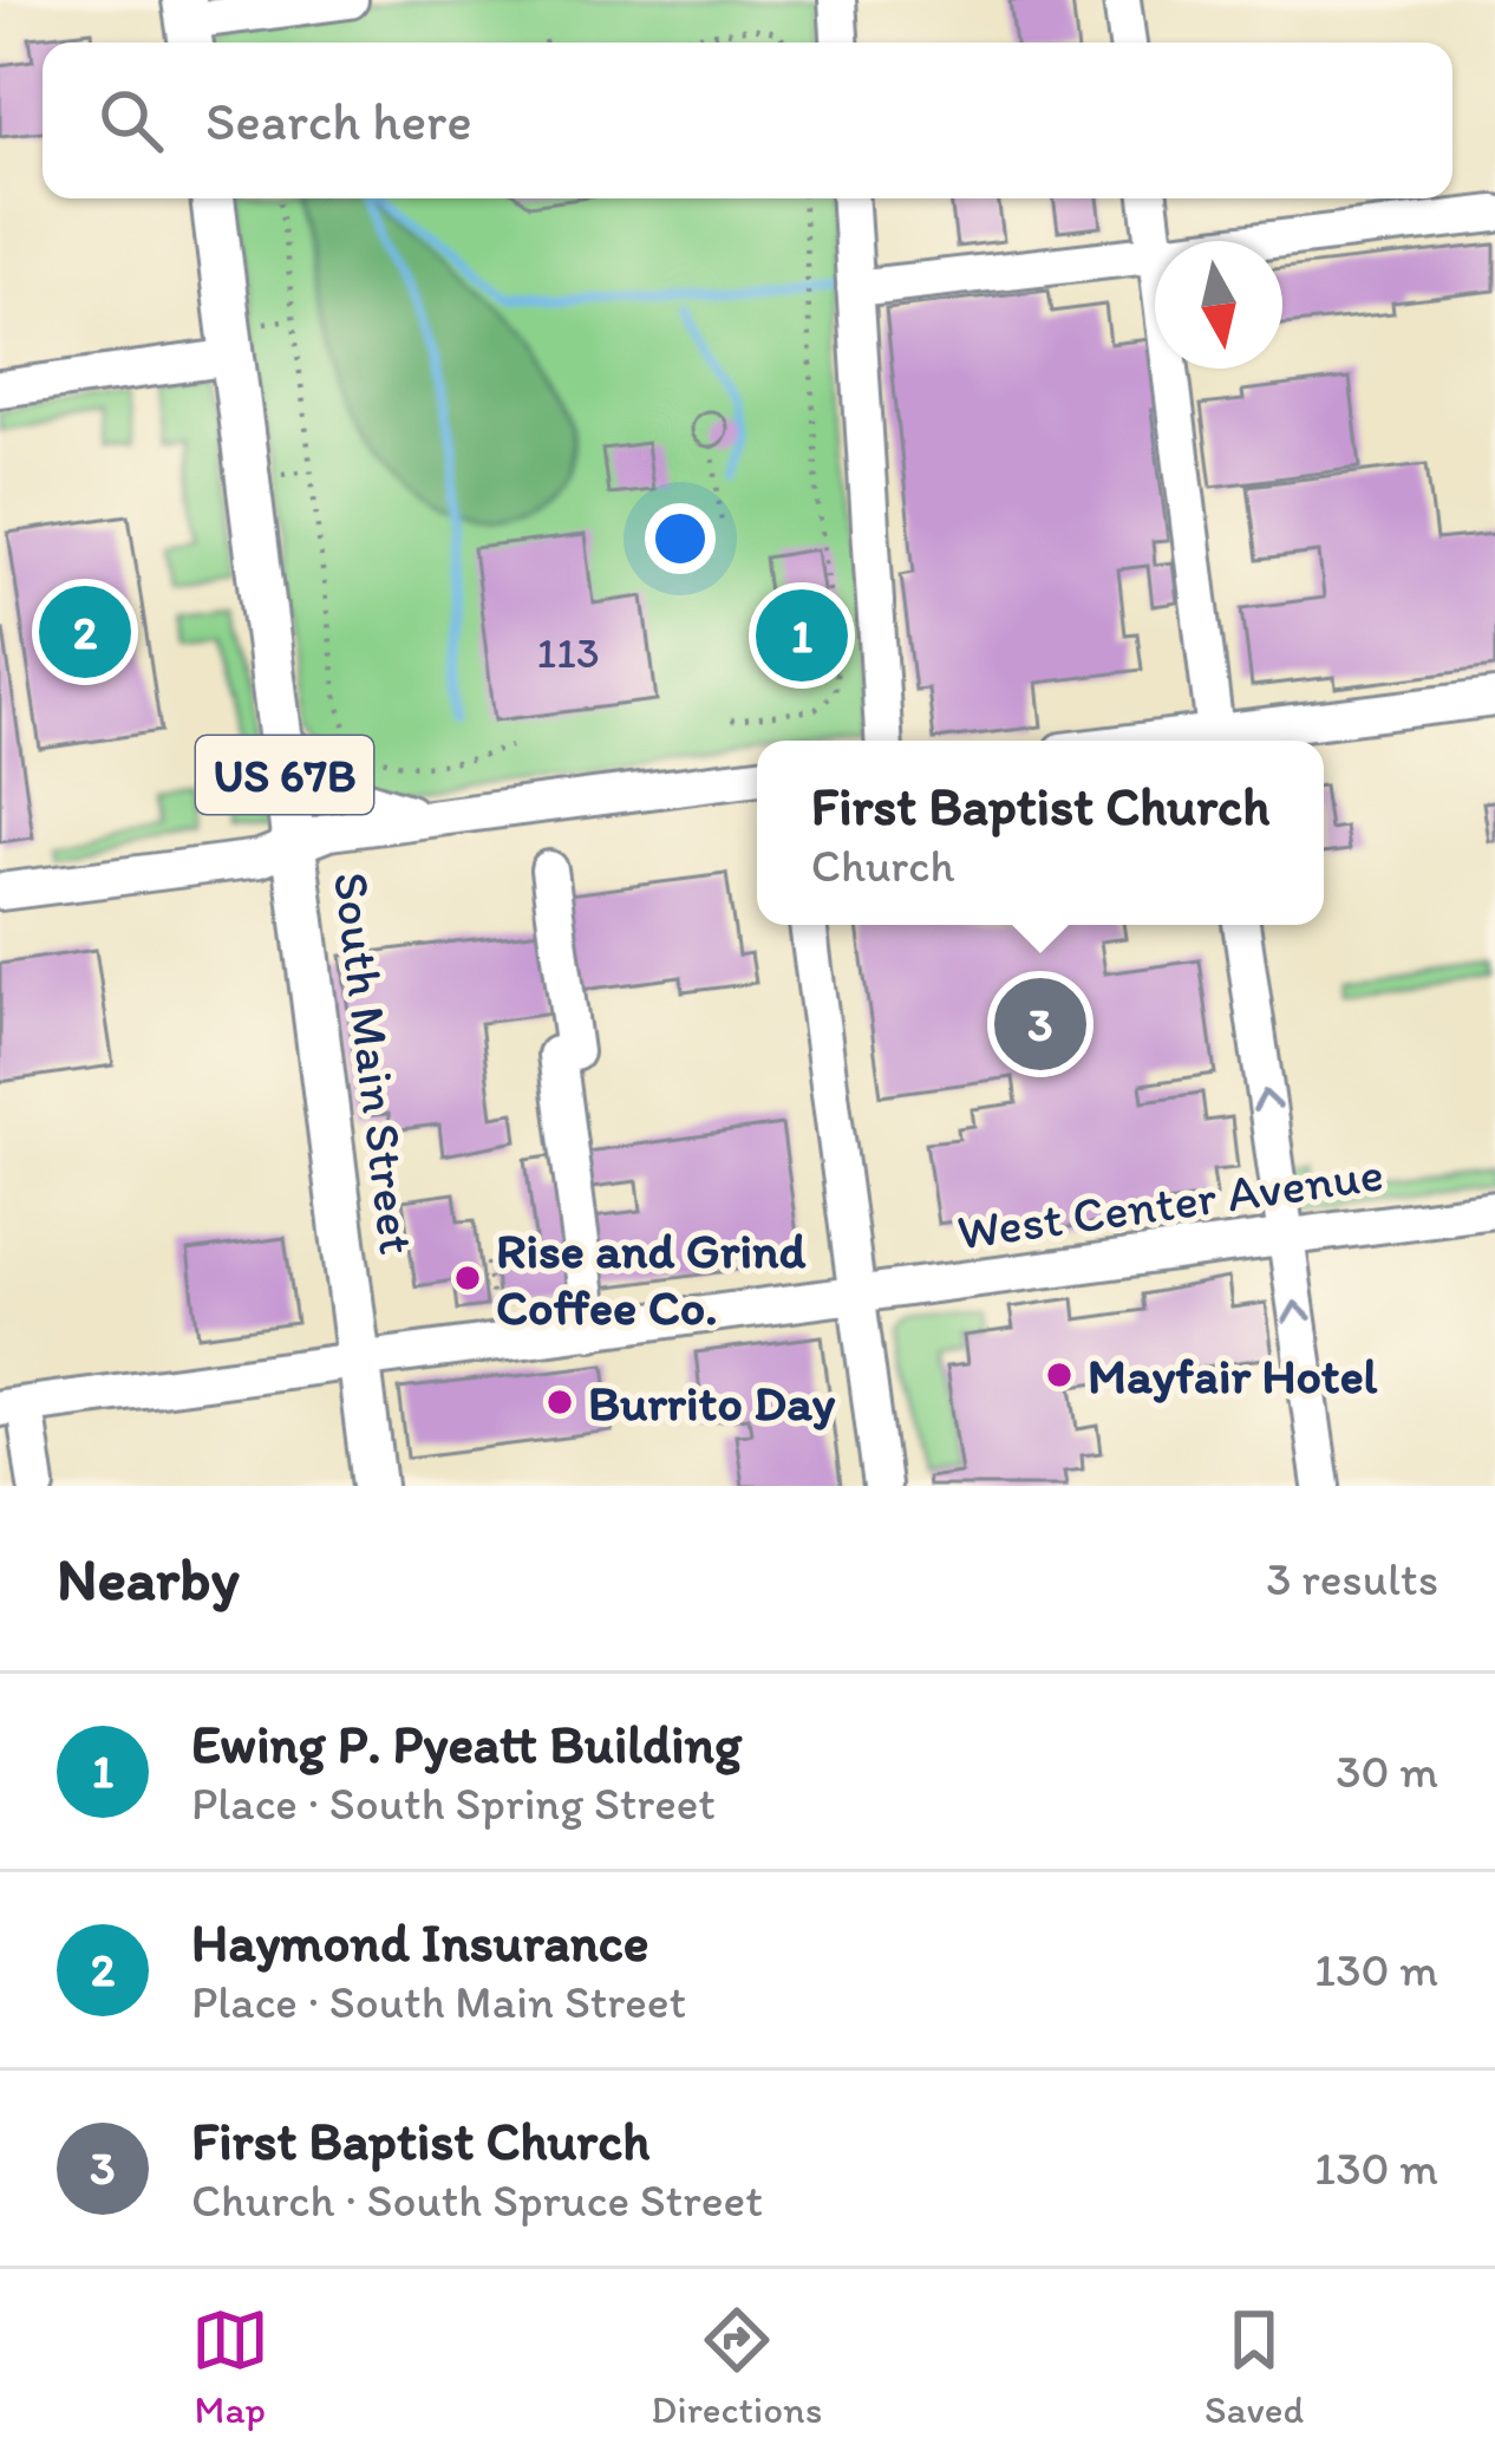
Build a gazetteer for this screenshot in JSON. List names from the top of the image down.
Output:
{
  "streets": {
    "main road": ["US 67B", "South Main Street"],
    "street": ["West Center Avenue"]
  },
  "crossings": [
    ["US 67B", "South Main Street"],
    ["US 67B", "West Center Avenue"],
    ["South Main Street", "West Center Avenue"]
  ],
  "places": ["Rise and Grind Coffee Co.", "Mayfair Hotel", "Burrito Day"],
  "house_numbers": ["113"],
  "north": "bottom",
  "page": {
    "search": "Search here",
    "pins": ["2", "1", "3"],
    "popup": ["First Baptist Church", "Church"],
    "heading": ["Nearby", "3 results"],
    "list": [
      {
        "mark": "1",
        "name": "Ewing P. Pyeatt Building",
        "note": "Place · South Spring Street",
        "value": "30 m"
      },
      {
        "mark": "2",
        "name": "Haymond Insurance",
        "note": "Place · South Main Street",
        "value": "130 m"
      },
      {
        "mark": "3",
        "name": "First Baptist Church",
        "note": "Church · South Spruce Street",
        "value": "130 m"
      }
    ],
    "nav": ["Map", "Directions", "Saved"]
  }
}
